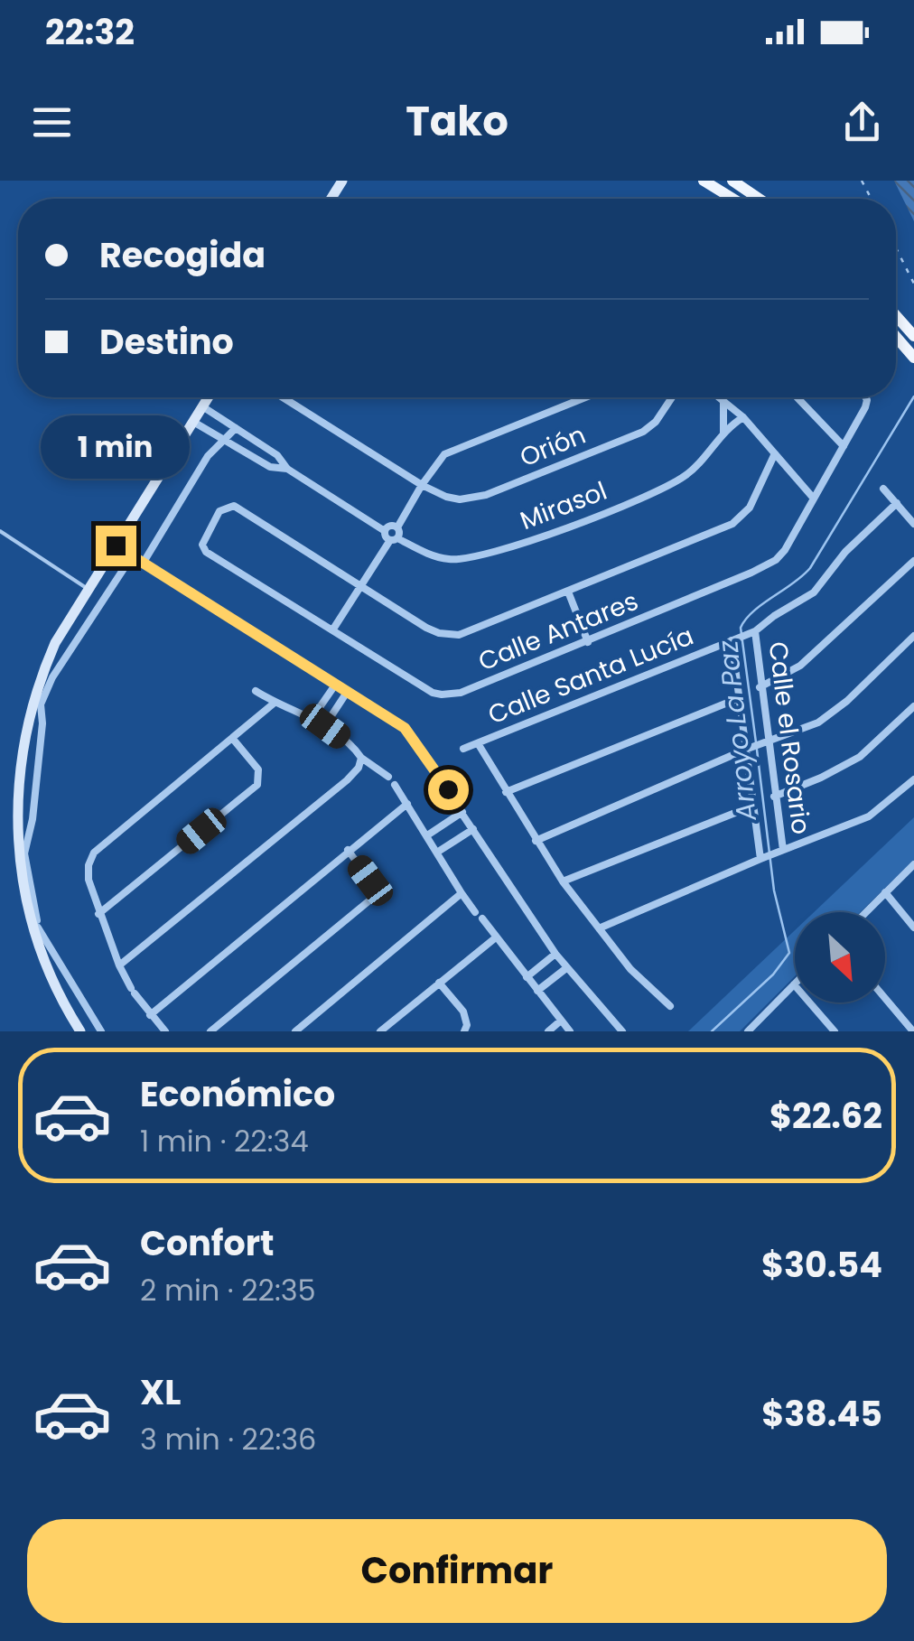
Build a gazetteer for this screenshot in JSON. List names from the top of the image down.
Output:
{
  "streets": {
    "street": [
      "Orión",
      "Mirasol",
      "Calle Antares",
      "Calle Santa Lucía",
      "Calle el Rosario"
    ]
  },
  "crossings": [
    ["Calle Santa Lucía", "Calle el Rosario"]
  ],
  "water": ["Arroyo La Paz"],
  "north": "bottom right",
  "page": {
    "status": "22:32",
    "header": "Tako",
    "banner": ["Recogida", "Destino"],
    "bubble": "1 min",
    "list": [
      {
        "name": "Económico",
        "note": "1 min · 22:34",
        "value": "$22.62"
      },
      {
        "name": "Confort",
        "note": "2 min · 22:35",
        "value": "$30.54"
      },
      {
        "name": "XL",
        "note": "3 min · 22:36",
        "value": "$38.45"
      }
    ],
    "buttons": "Confirmar"
  }
}
